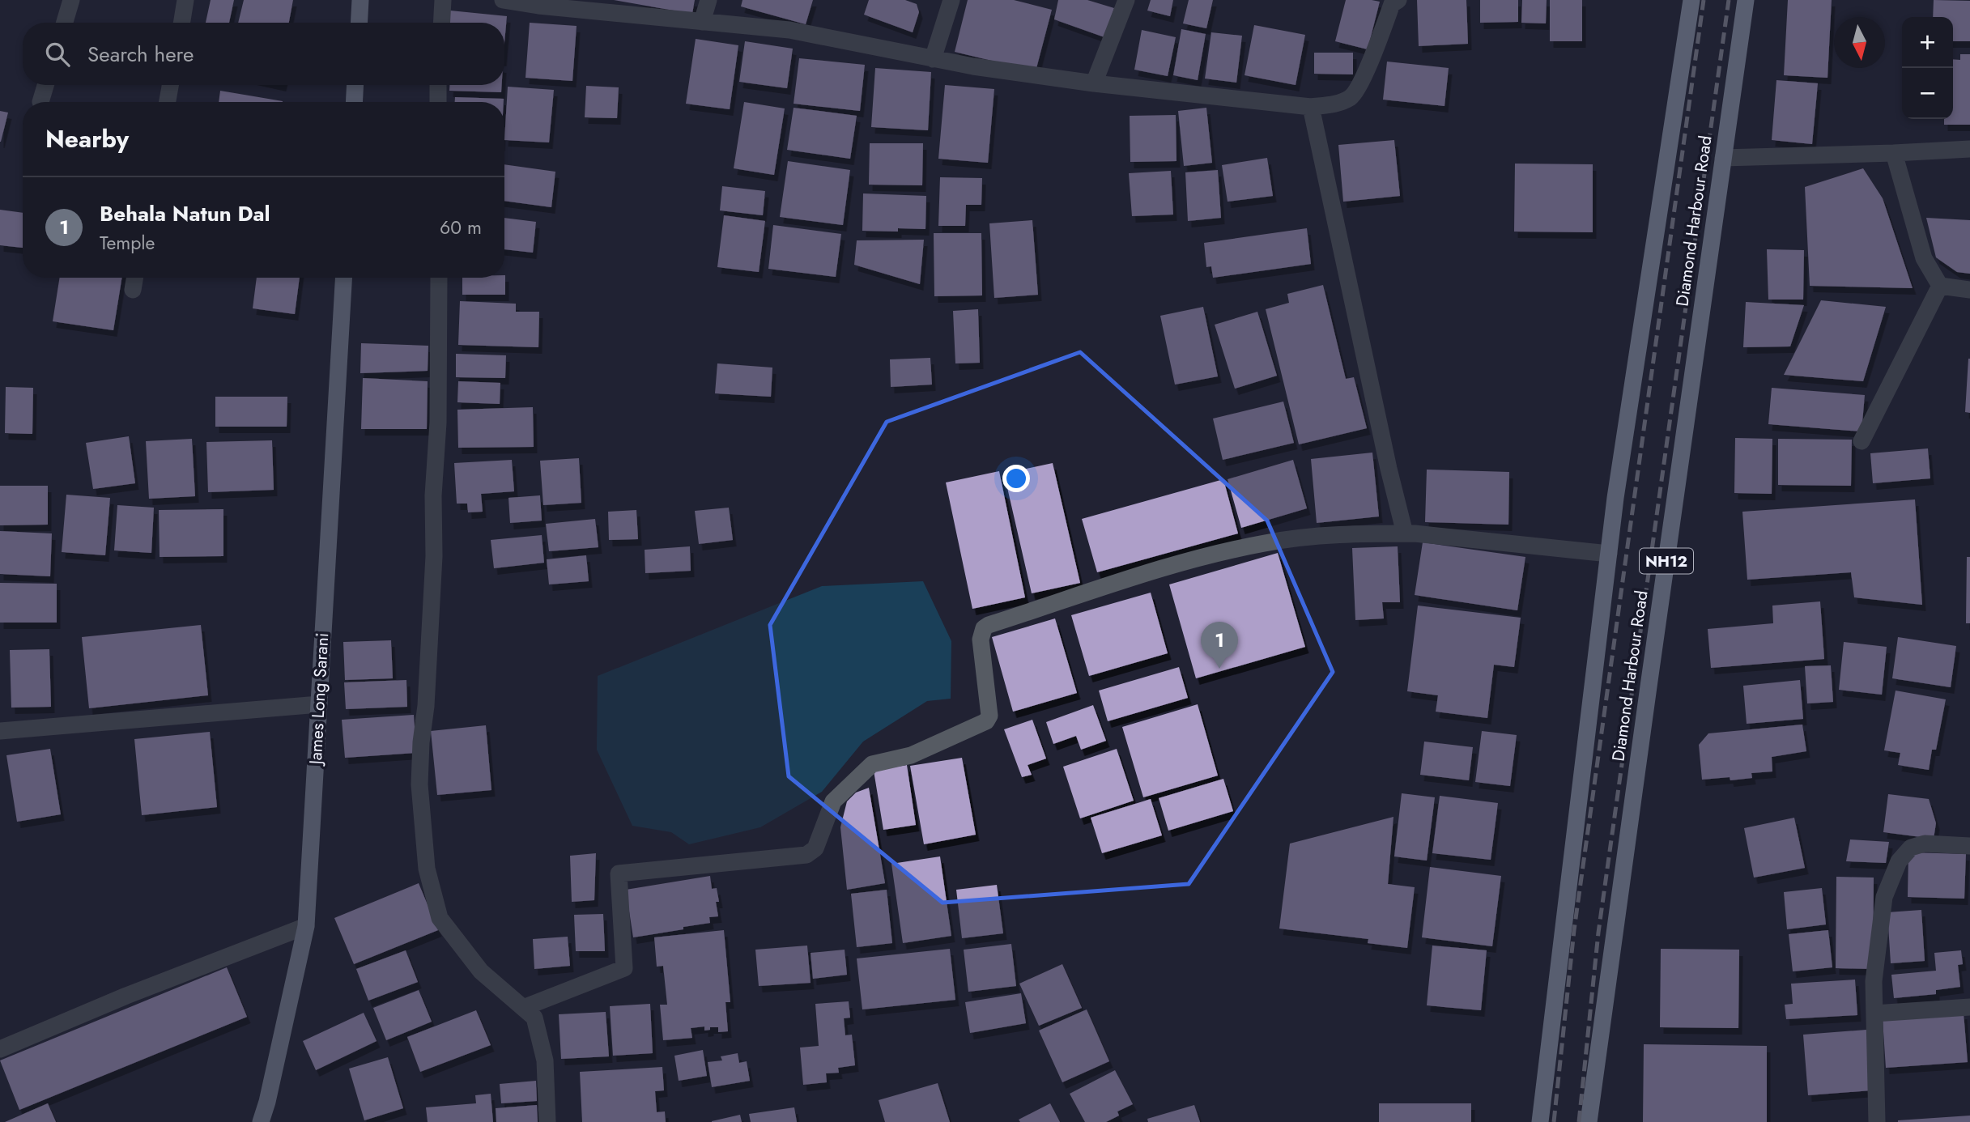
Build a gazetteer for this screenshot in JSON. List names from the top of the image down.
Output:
{
  "streets": {
    "highway": ["Diamond Harbour Road", "NH12"],
    "main road": ["James Long Sarani"]
  },
  "north": "bottom",
  "page": {
    "map_buttons": ["+", "−"],
    "search": "Search here",
    "heading": "Nearby",
    "list": [
      {
        "mark": "1",
        "name": "Behala Natun Dal",
        "note": "Temple",
        "value": "60 m"
      }
    ],
    "pins": "1"
  }
}
